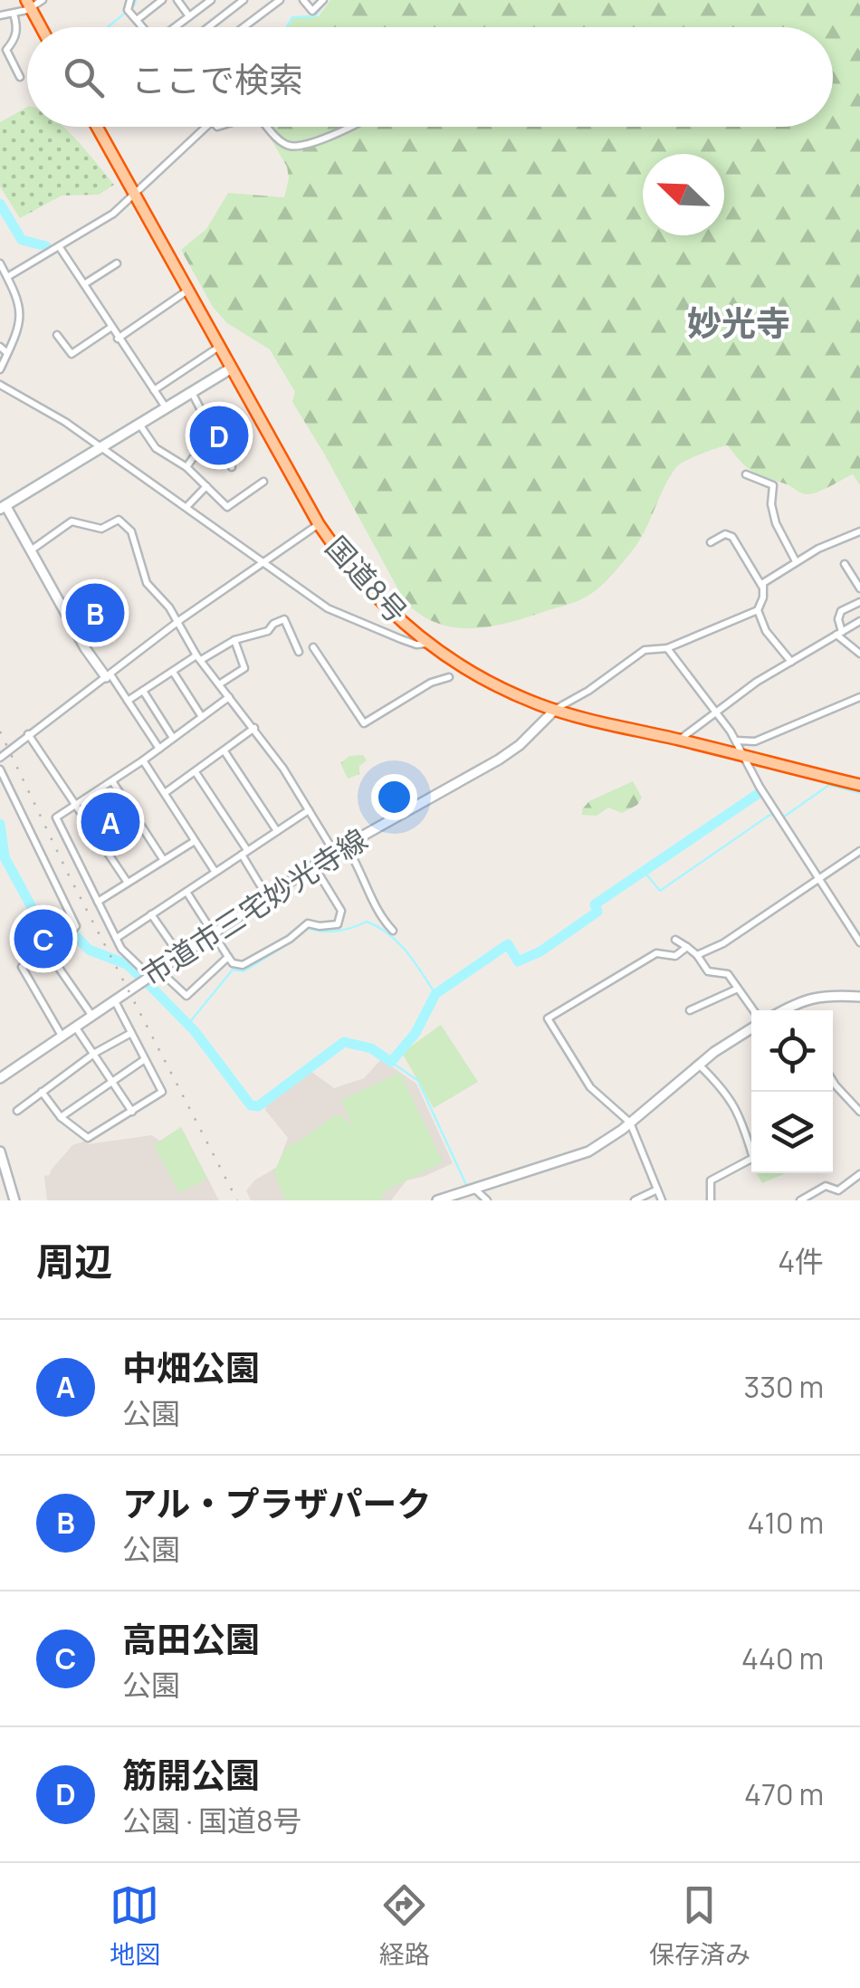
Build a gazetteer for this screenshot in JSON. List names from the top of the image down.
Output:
{
  "streets": {
    "highway": ["国道8号"],
    "street": ["市道市三宅妙光寺線"]
  },
  "crossings": [
    ["国道8号", "市道市三宅妙光寺線"]
  ],
  "districts": ["妙光寺"],
  "north": "top left",
  "page": {
    "search": "ここで検索",
    "pins": [
      "D",
      "B",
      "A",
      "C"
    ],
    "heading": ["周辺", "4件"],
    "list": [
      {
        "mark": "A",
        "name": "中畑公園",
        "note": "公園",
        "value": "330 m"
      },
      {
        "mark": "B",
        "name": "アル・プラザパーク",
        "note": "公園",
        "value": "410 m"
      },
      {
        "mark": "C",
        "name": "高田公園",
        "note": "公園",
        "value": "440 m"
      },
      {
        "mark": "D",
        "name": "筋開公園",
        "note": "公園 · 国道8号",
        "value": "470 m"
      }
    ],
    "nav": ["地図", "経路", "保存済み"]
  }
}
